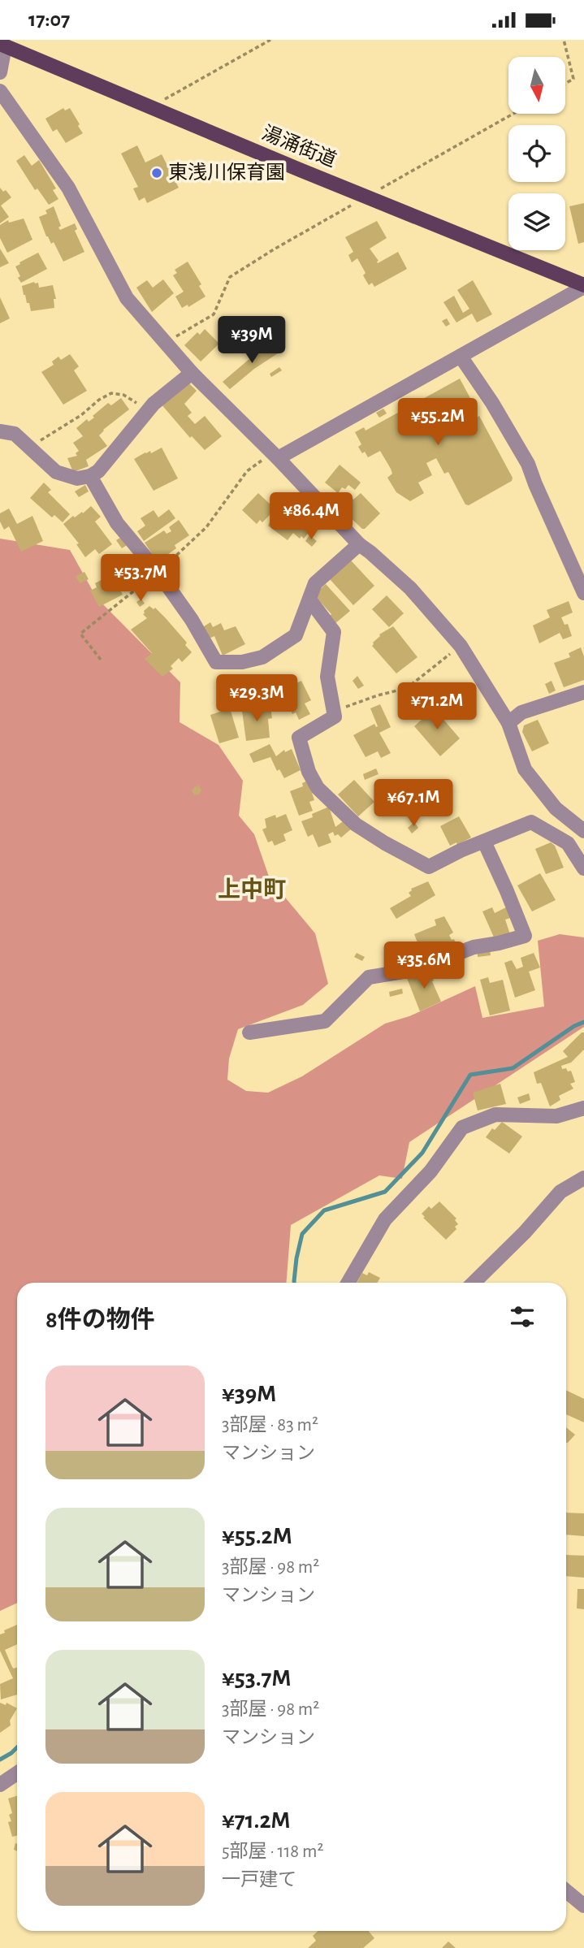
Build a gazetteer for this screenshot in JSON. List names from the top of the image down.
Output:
{
  "streets": {
    "main road": ["湯涌街道"]
  },
  "districts": ["上中町"],
  "places": ["東浅川保育園"],
  "north": "bottom",
  "page": {
    "status": "17:07",
    "price": [
      "¥39M",
      "¥55.2M",
      "¥86.4M",
      "¥53.7M",
      "¥29.3M",
      "¥71.2M",
      "¥67.1M",
      "¥35.6M"
    ],
    "heading": "8件の物件",
    "list": [
      {
        "name": "¥39M",
        "note": "3部屋 · 83 m² · マンション"
      },
      {
        "name": "¥55.2M",
        "note": "3部屋 · 98 m² · マンション"
      },
      {
        "name": "¥53.7M",
        "note": "3部屋 · 98 m² · マンション"
      },
      {
        "name": "¥71.2M",
        "note": "5部屋 · 118 m² · 一戸建て"
      }
    ]
  }
}
